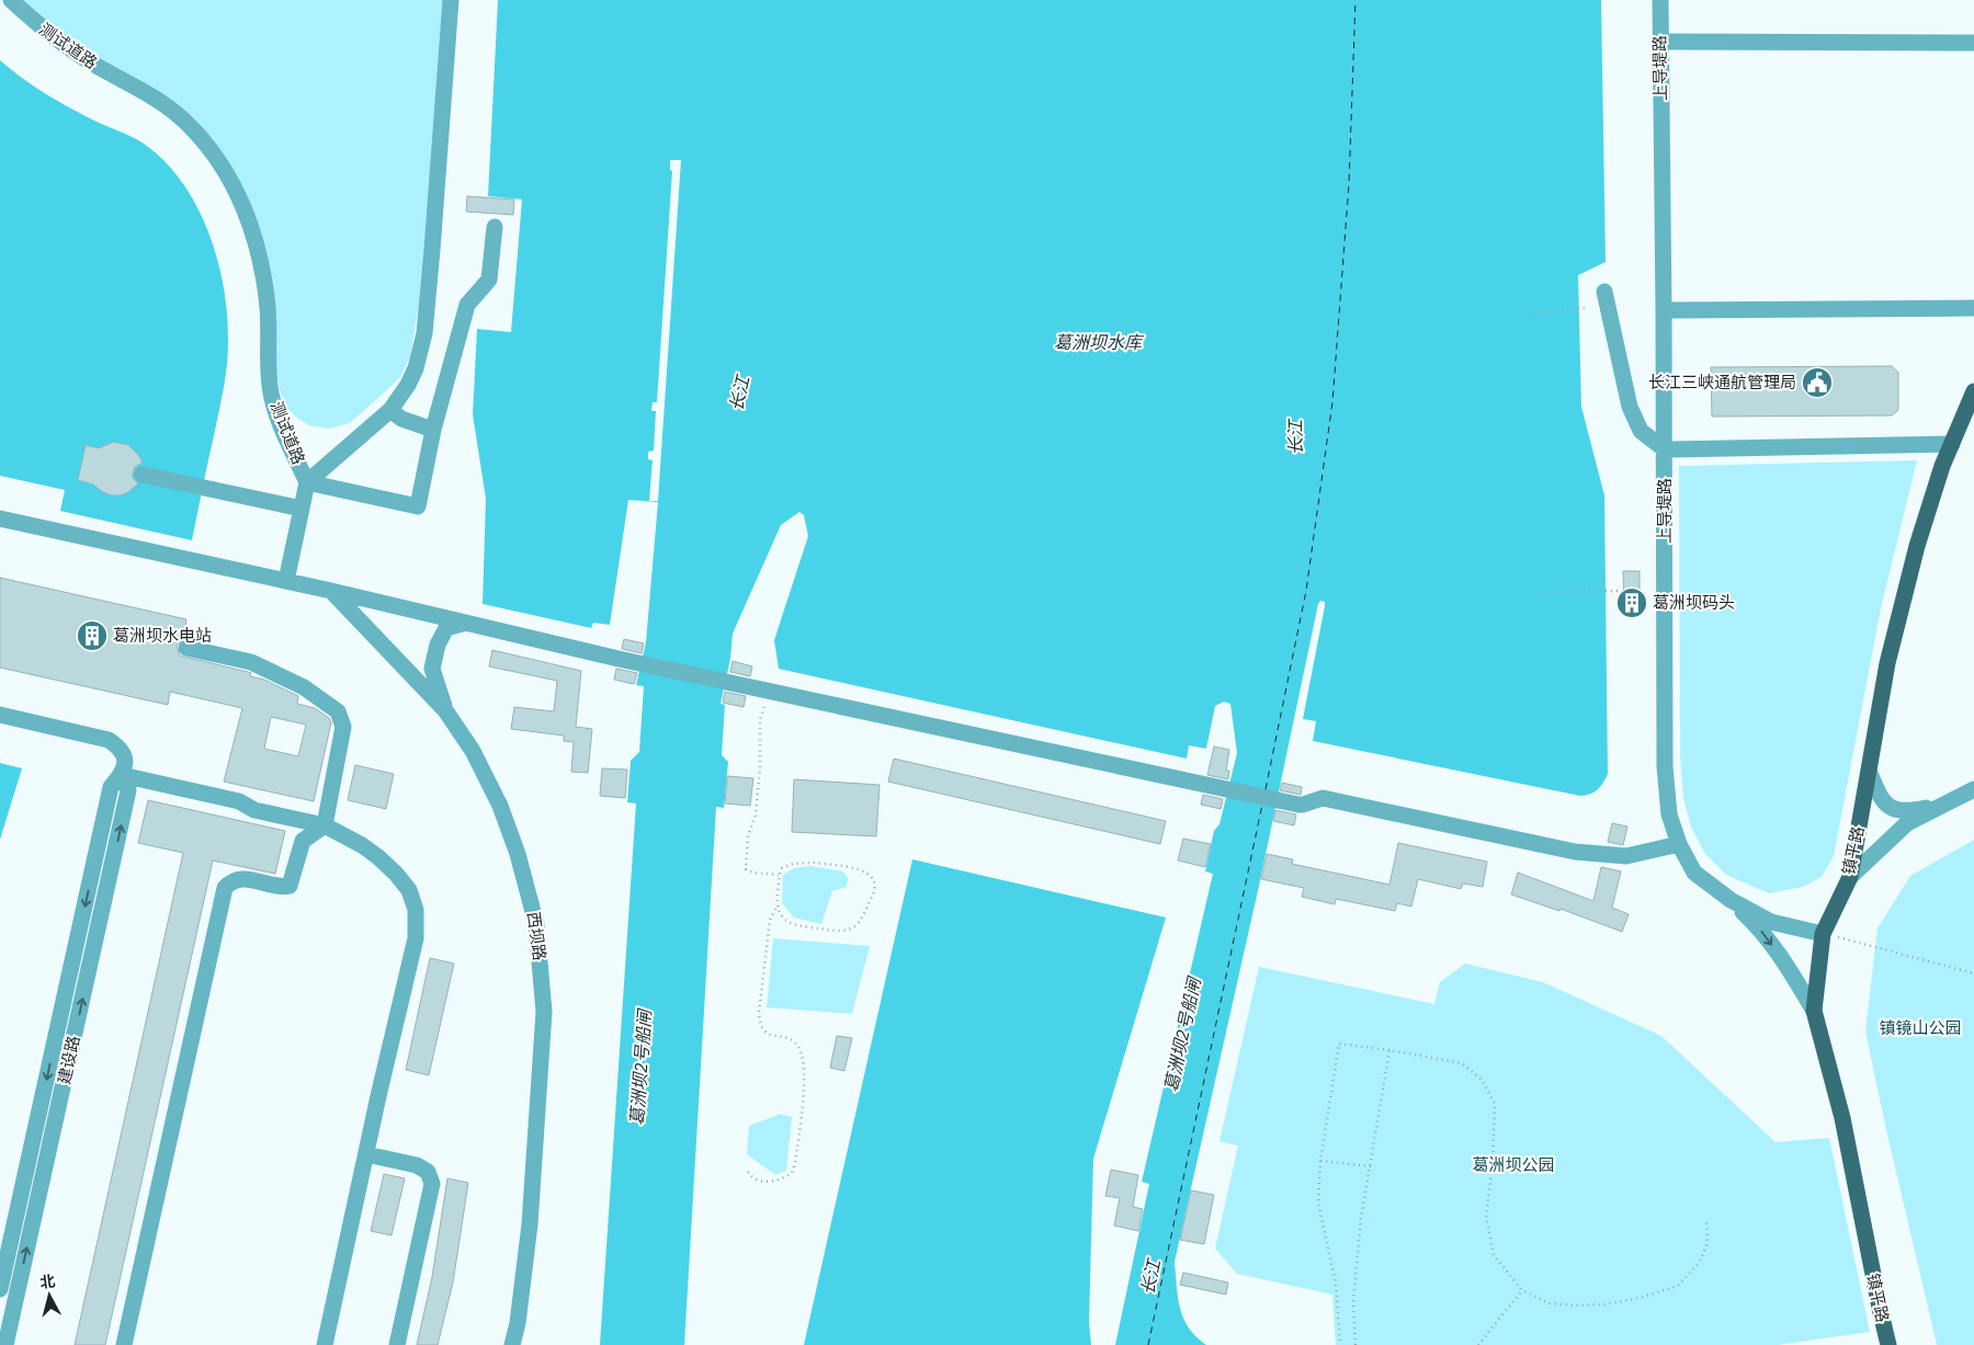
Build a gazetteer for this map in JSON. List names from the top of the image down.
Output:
{
  "streets": {
    "main road": ["镇平路"],
    "street": [
      "测试道路",
      "上导堤路",
      "西坝路",
      "建设路"
    ]
  },
  "crossings": [
    ["上导堤路", "镇平路"]
  ],
  "water": ["葛洲坝水库", "长江", "葛洲坝2号船闸"],
  "parks": ["镇镜山公园", "葛洲坝公园"],
  "places": {
    "public building": ["长江三峡通航管理局"],
    "building": ["葛洲坝码头", "葛洲坝水电站"]
  },
  "north": "top"
}
